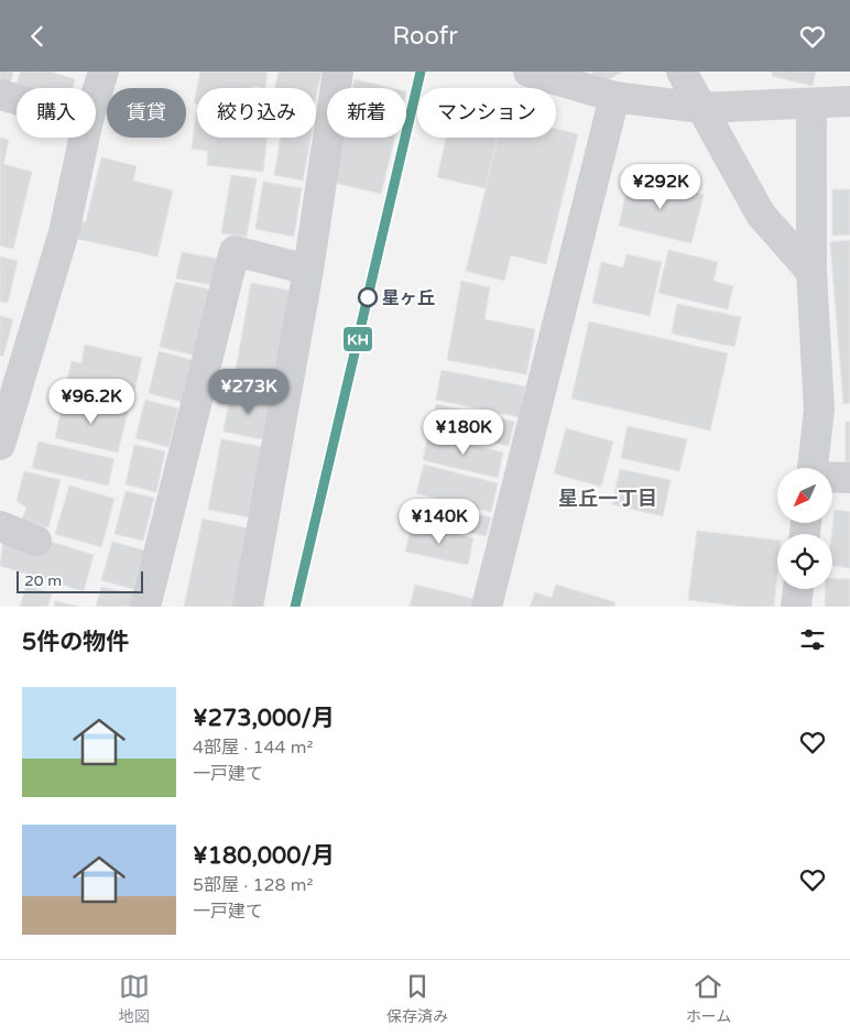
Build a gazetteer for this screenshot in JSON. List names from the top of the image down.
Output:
{
  "districts": ["星丘一丁目"],
  "places": ["星ヶ丘"],
  "lines": ["transit line KH"],
  "scale_bar": "20 m",
  "north": "bottom left",
  "page": {
    "header": "Roofr",
    "chip": [
      "購入",
      "賃貸",
      "絞り込み",
      "新着",
      "マンション"
    ],
    "price": [
      "¥292K",
      "¥273K",
      "¥96.2K",
      "¥180K",
      "¥140K"
    ],
    "scale": "20 m",
    "heading": "5件の物件",
    "list": [
      {
        "name": "¥273,000/月",
        "note": "4部屋 · 144 m² · 一戸建て"
      },
      {
        "name": "¥180,000/月",
        "note": "5部屋 · 128 m² · 一戸建て"
      }
    ],
    "tabs": ["地図", "保存済み", "ホーム"]
  }
}
